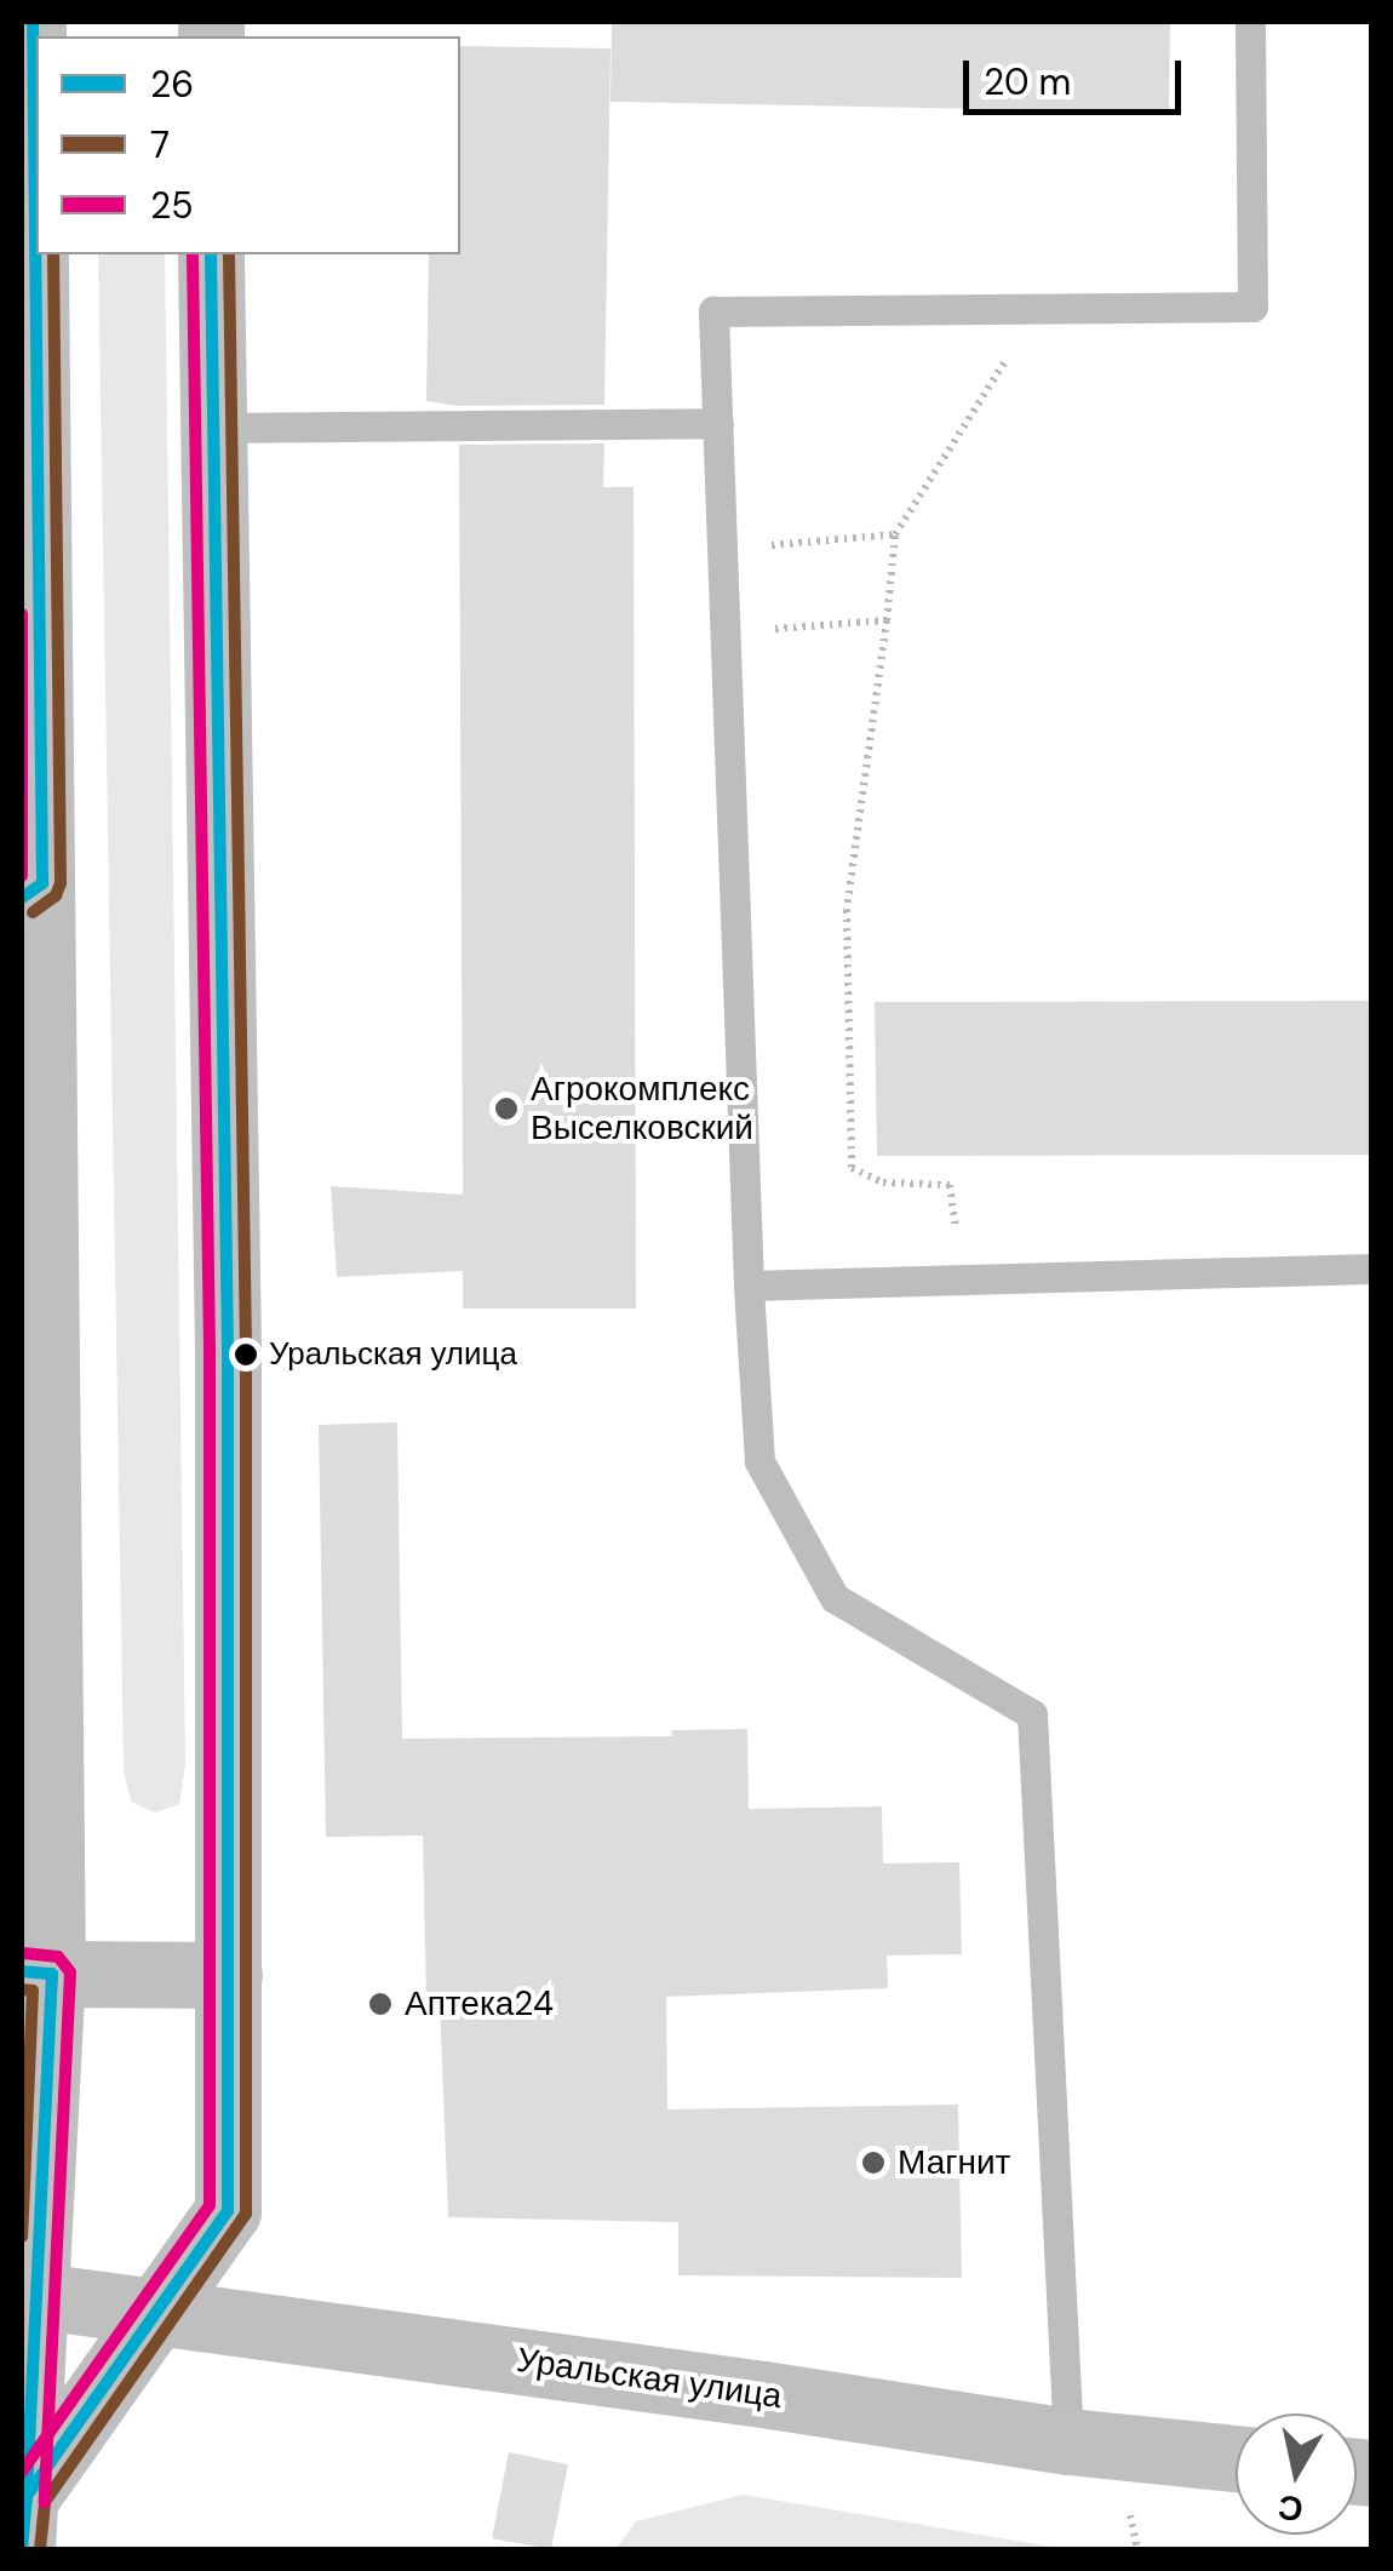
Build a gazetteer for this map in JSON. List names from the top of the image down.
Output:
{
  "streets": {
    "main road": ["Уральская улица"]
  },
  "places": [
    "Агрокомплекс Выселковский",
    "Уральская улица",
    "Аптека24",
    "Магнит"
  ],
  "lines": ["transit line 26", "transit line 7", "transit line 25"],
  "legend": ["26", "7", "25"],
  "scale_bar": "20 m",
  "north": "bottom"
}
